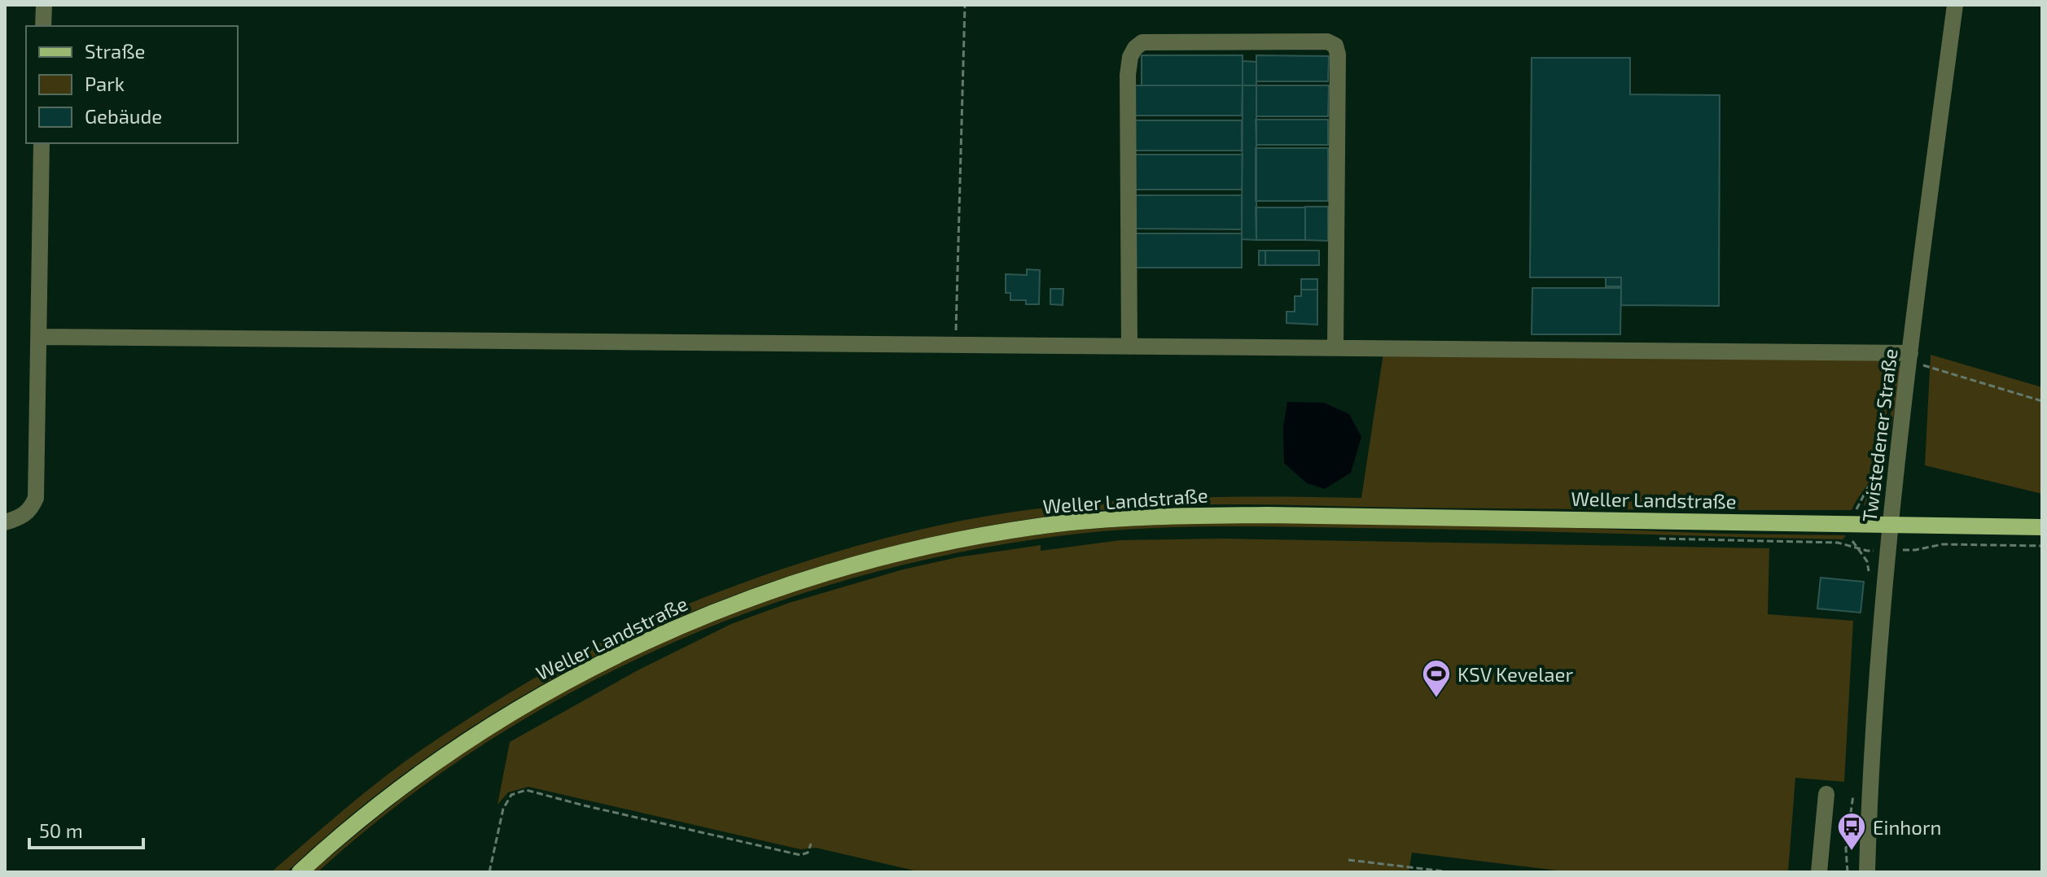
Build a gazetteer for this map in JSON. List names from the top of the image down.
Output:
{
  "streets": {
    "main road": ["Weller Landstraße"],
    "street": ["Twistedener Straße"]
  },
  "crossings": [
    ["Twistedener Straße", "Weller Landstraße"]
  ],
  "places": {
    "sports": ["KSV Kevelaer"],
    "bus stop": ["Einhorn"]
  },
  "legend": ["Straße", "Park", "Gebäude"],
  "scale_bar": "50 m"
}
